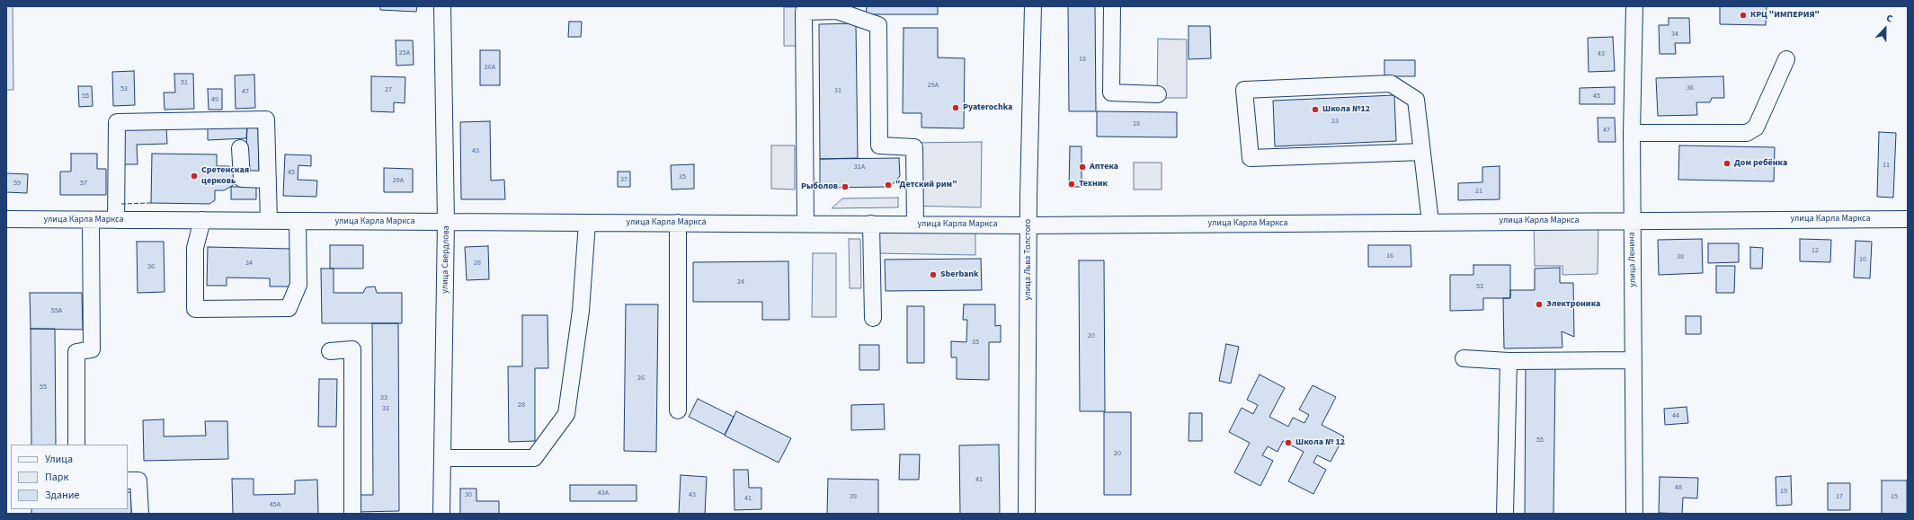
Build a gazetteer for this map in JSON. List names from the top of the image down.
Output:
{
  "streets": {
    "street": [
      "улица Карла Маркса",
      "улица Свердлова",
      "улица Льва Толстого",
      "улица Ленина"
    ]
  },
  "crossings": [
    ["улица Карла Маркса", "улица Свердлова"],
    ["улица Карла Маркса", "улица Льва Толстого"],
    ["улица Карла Маркса", "улица Ленина"]
  ],
  "places": [
    "КРЦ \"ИМПЕРИЯ\"",
    "Pyaterochka",
    "Школа №12",
    "Дом ребёнка",
    "Аптека",
    "Сретенская церковь",
    "Техник",
    "\"Детский рим\"",
    "Рыболов",
    "Sberbank",
    "Электроника",
    "Школа № 12"
  ],
  "house_numbers": [
    "34",
    "25А",
    "43",
    "18",
    "20А",
    "51",
    "29А",
    "36",
    "53",
    "27",
    "31",
    "47",
    "55",
    "45",
    "49",
    "23",
    "18",
    "47",
    "43",
    "11",
    "31А",
    "45",
    "35",
    "37",
    "29А",
    "59",
    "57",
    "21",
    "12",
    "16",
    "38",
    "10",
    "34",
    "28",
    "36",
    "24",
    "53",
    "55А",
    "20",
    "35",
    "26",
    "55",
    "33",
    "28",
    "33",
    "44",
    "55",
    "20",
    "41",
    "48",
    "19",
    "43А",
    "30",
    "43",
    "39",
    "17",
    "15",
    "41",
    "45А"
  ],
  "legend": ["Улица", "Парк", "Здание"],
  "north": "top"
}
